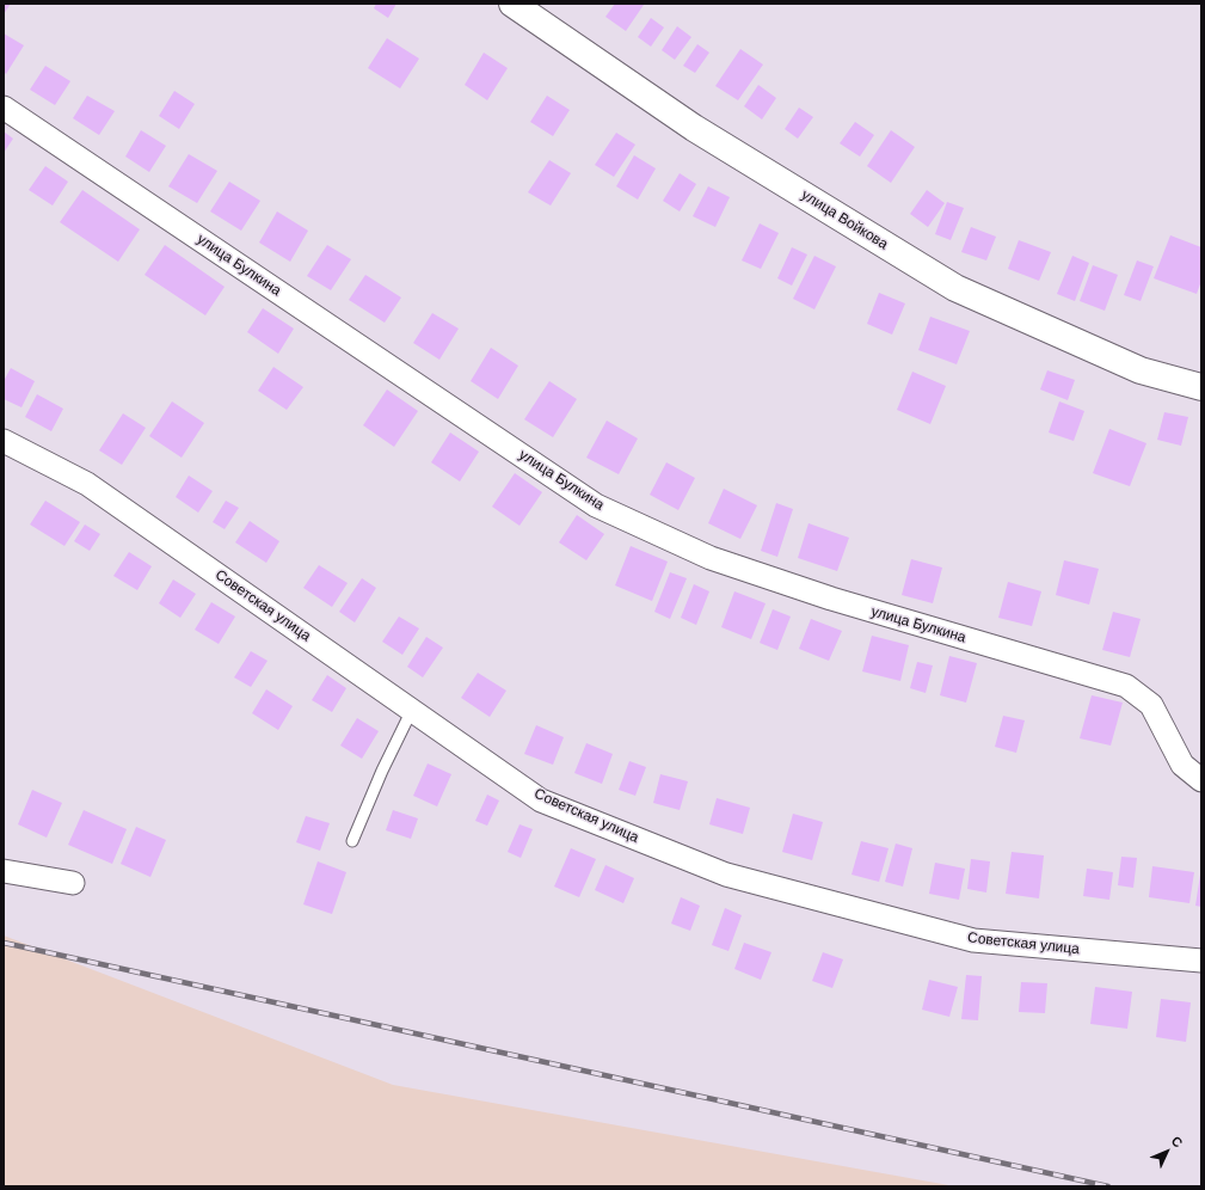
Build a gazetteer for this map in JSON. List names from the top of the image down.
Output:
{
  "streets": {
    "main road": ["улица Войкова"],
    "street": ["улица Булкина", "Советская улица"]
  },
  "north": "top right"
}
